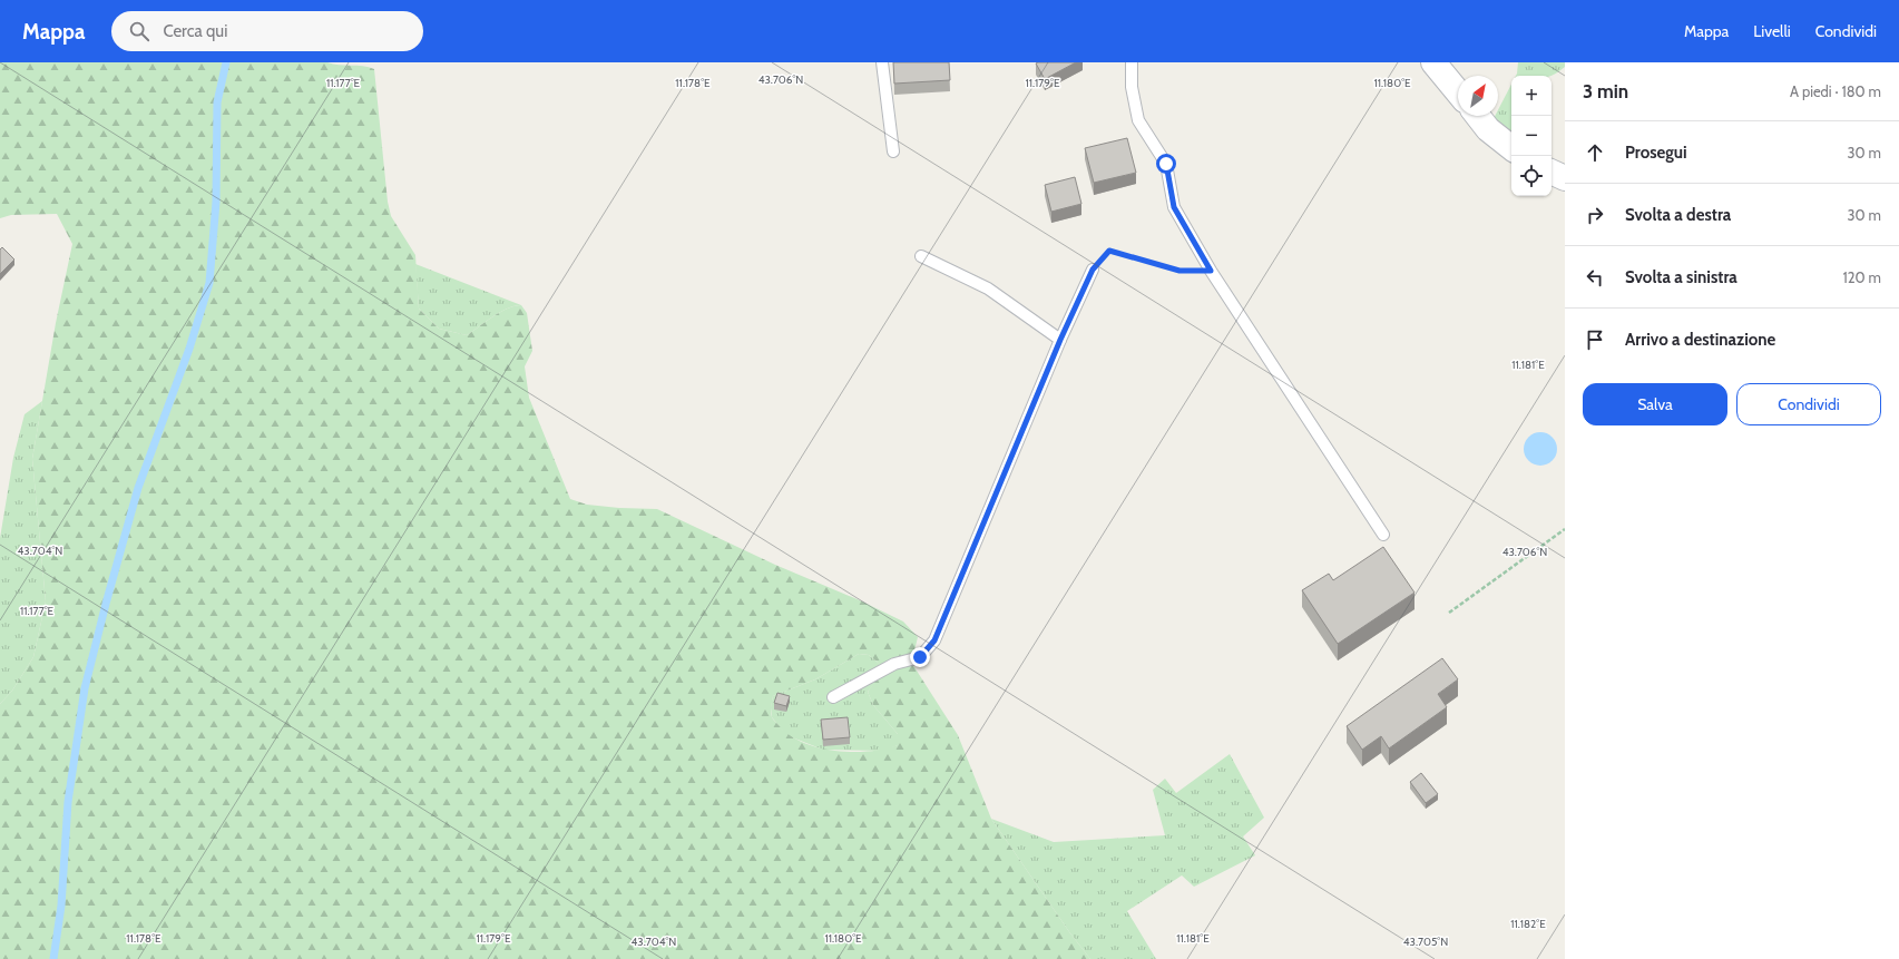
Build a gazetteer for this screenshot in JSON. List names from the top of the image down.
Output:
{
  "north": "top right",
  "page": {
    "header": "Mappa",
    "search": "Cerca qui",
    "nav": ["Mappa", "Livelli", "Condividi"],
    "heading": ["3 min", "A piedi · 180 m"],
    "map_buttons": ["+", "−"],
    "list": [
      ["Prosegui", "30 m"],
      ["Svolta a destra", "30 m"],
      ["Svolta a sinistra", "120 m"],
      "Arrivo a destinazione"
    ],
    "buttons": ["Salva", "Condividi"]
  },
  "coordinates": [
    "43.706°N",
    "11.177°E",
    "11.178°E",
    "11.179°E",
    "11.180°E",
    "11.181°E",
    "43.704°N",
    "11.182°E",
    "43.705°N"
  ]
}
